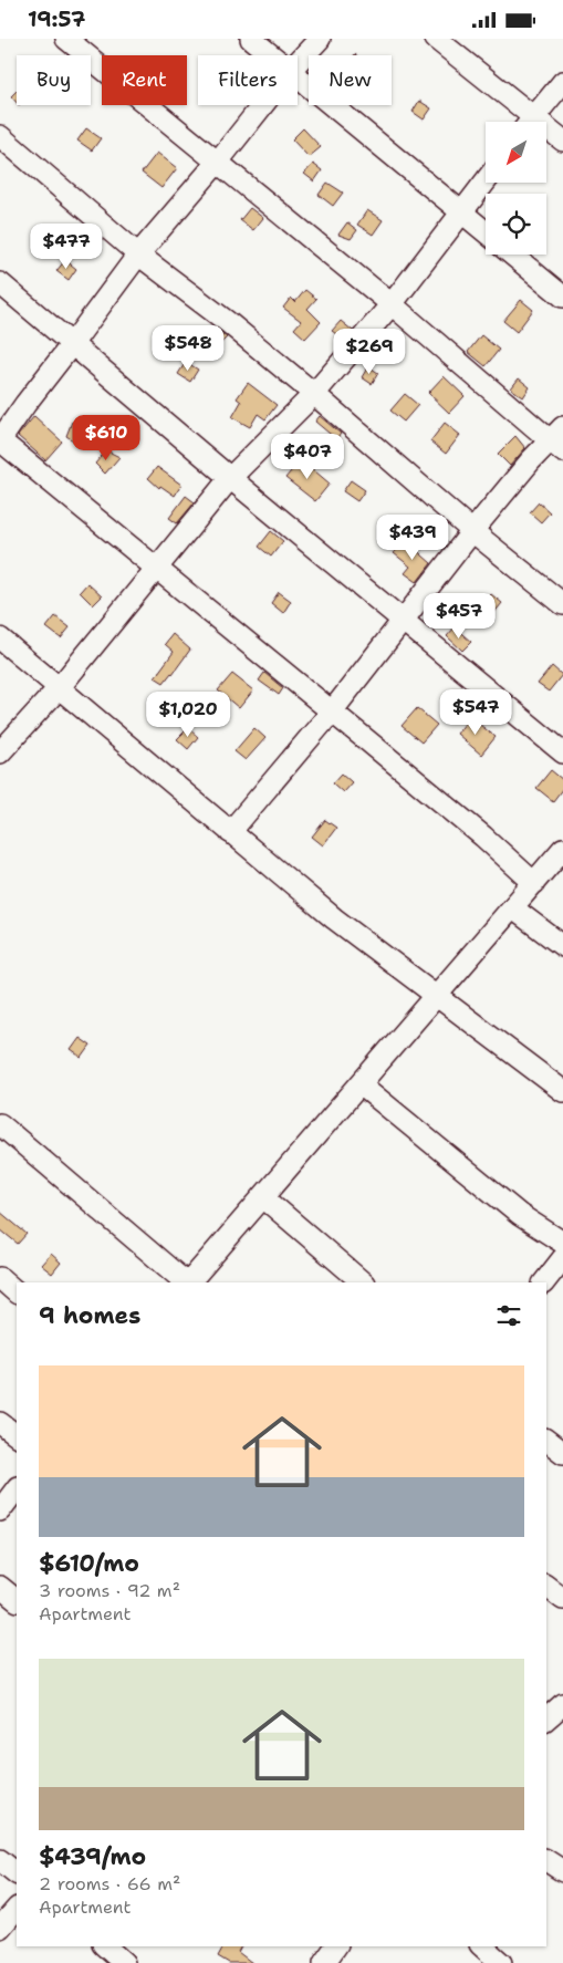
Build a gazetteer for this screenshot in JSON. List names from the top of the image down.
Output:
{
  "north": "bottom left",
  "page": {
    "status": "19:57",
    "chip": [
      "Buy",
      "Rent",
      "Filters",
      "New"
    ],
    "price": [
      "$477",
      "$548",
      "$269",
      "$610",
      "$407",
      "$439",
      "$457",
      "$547",
      "$1,020"
    ],
    "heading": "9 homes",
    "list": [
      {
        "name": "$610/mo",
        "note": "3 rooms · 92 m² · Apartment"
      },
      {
        "name": "$439/mo",
        "note": "2 rooms · 66 m² · Apartment"
      }
    ]
  }
}
